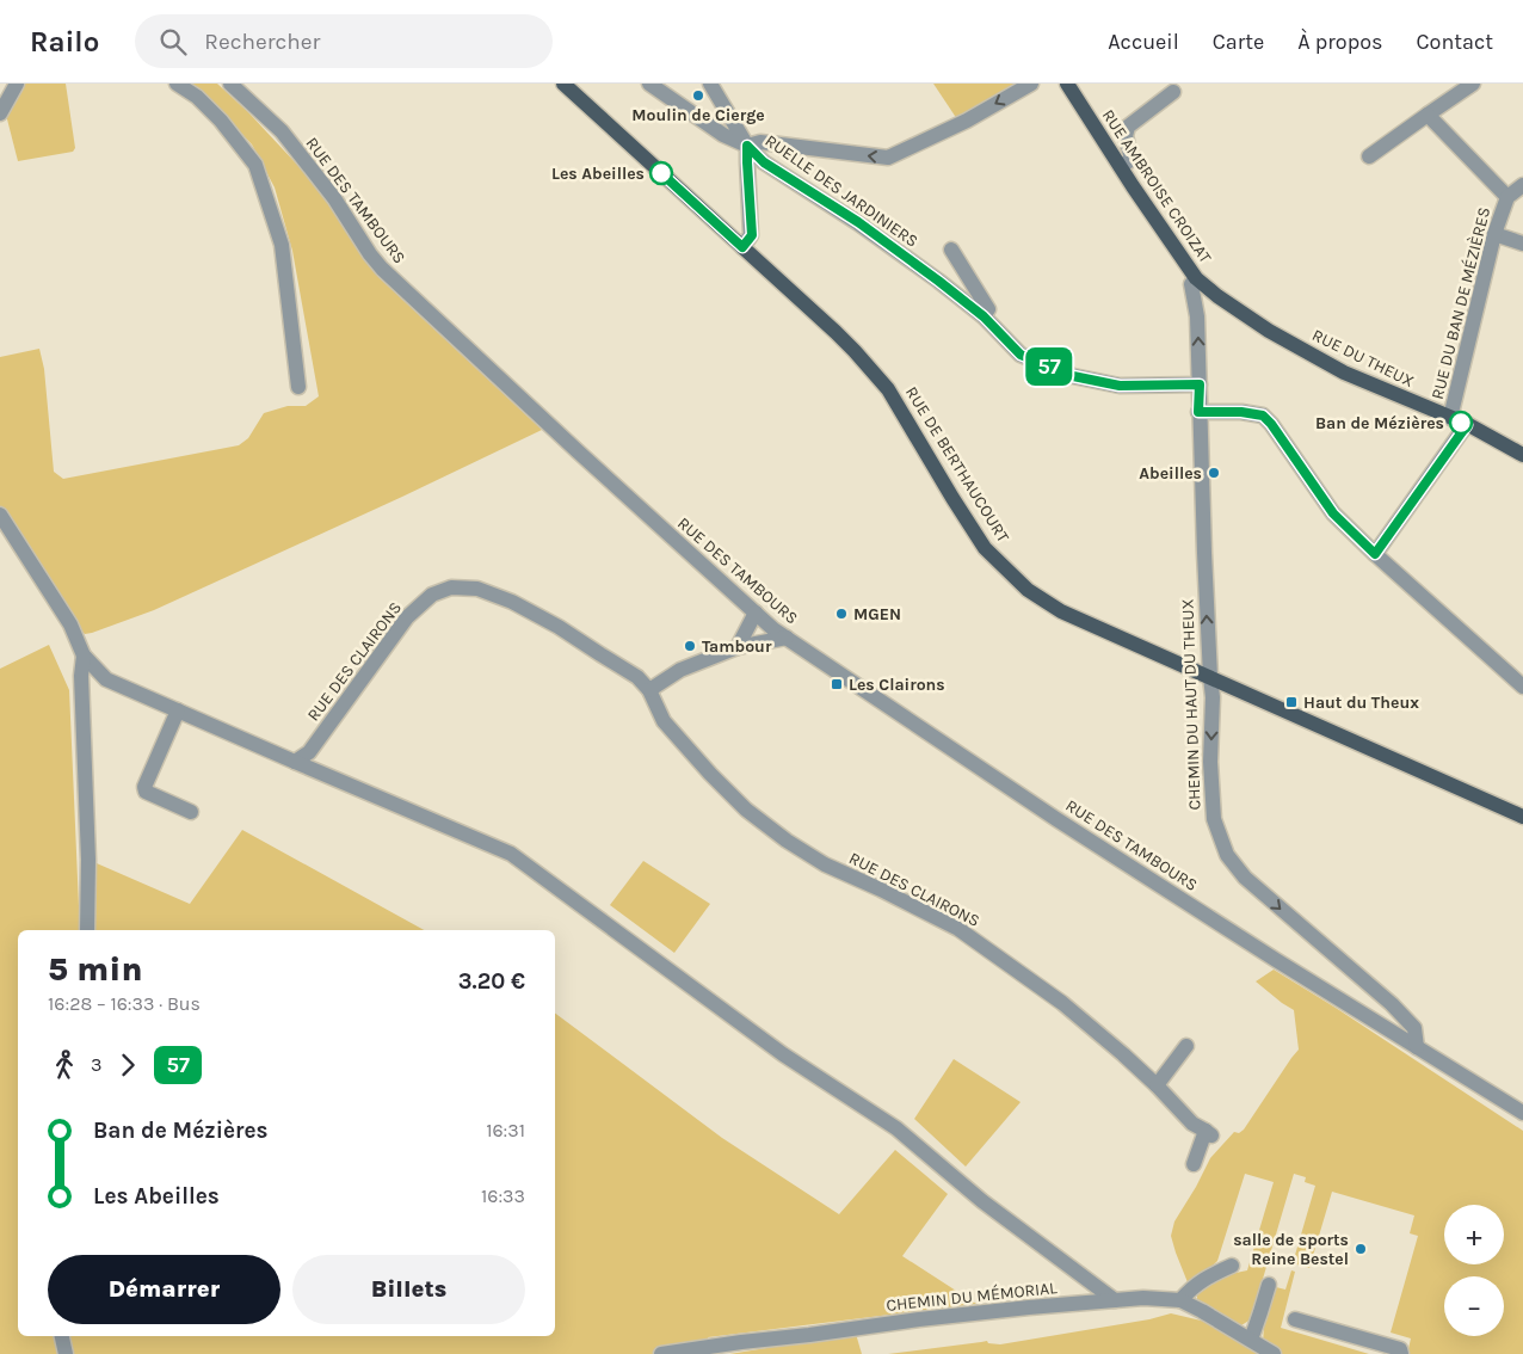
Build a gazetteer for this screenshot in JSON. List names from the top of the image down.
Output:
{
  "streets": {
    "main road": ["RUE AMBROISE CROIZAT", "RUE DU THEUX", "RUE DE BERTHAUCOURT"],
    "street": [
      "RUELLE DES JARDINIERS",
      "RUE DES TAMBOURS",
      "RUE DU BAN DE MÉZIÈRES",
      "RUE DES CLAIRONS",
      "CHEMIN DU HAUT DU THEUX",
      "CHEMIN DU MÉMORIAL"
    ]
  },
  "crossings": [
    ["RUE AMBROISE CROIZAT", "RUE DU THEUX"],
    ["RUE AMBROISE CROIZAT", "CHEMIN DU HAUT DU THEUX"],
    ["RUELLE DES JARDINIERS", "CHEMIN DU HAUT DU THEUX"],
    ["RUE DES TAMBOURS", "CHEMIN DU HAUT DU THEUX"],
    ["RUE DU BAN DE MÉZIÈRES", "RUE DU THEUX"],
    ["RUE DU THEUX", "CHEMIN DU HAUT DU THEUX"],
    ["RUE DE BERTHAUCOURT", "CHEMIN DU HAUT DU THEUX"]
  ],
  "places": {
    "other": [
      "Moulin de Cierge",
      "Les Abeilles",
      "Ban de Mézières",
      "Abeilles",
      "MGEN",
      "Tambour",
      "salle de sports Reine Bestel"
    ],
    "transit": ["Les Clairons", "Haut du Theux"]
  },
  "lines": ["bus line 57"],
  "page": {
    "header": "Railo",
    "search": "Rechercher",
    "nav": [
      "Accueil",
      "Carte",
      "À propos",
      "Contact"
    ],
    "on_map": "57",
    "heading": ["5 min", "16:28 – 16:33 · Bus", "3.20 €"],
    "legs": ["3", "57"],
    "list": [
      {
        "name": "Ban de Mézières",
        "value": "16:31"
      },
      {
        "name": "Les Abeilles",
        "value": "16:33"
      }
    ],
    "map_buttons": ["+", "−"],
    "buttons": ["Démarrer", "Billets"]
  }
}
